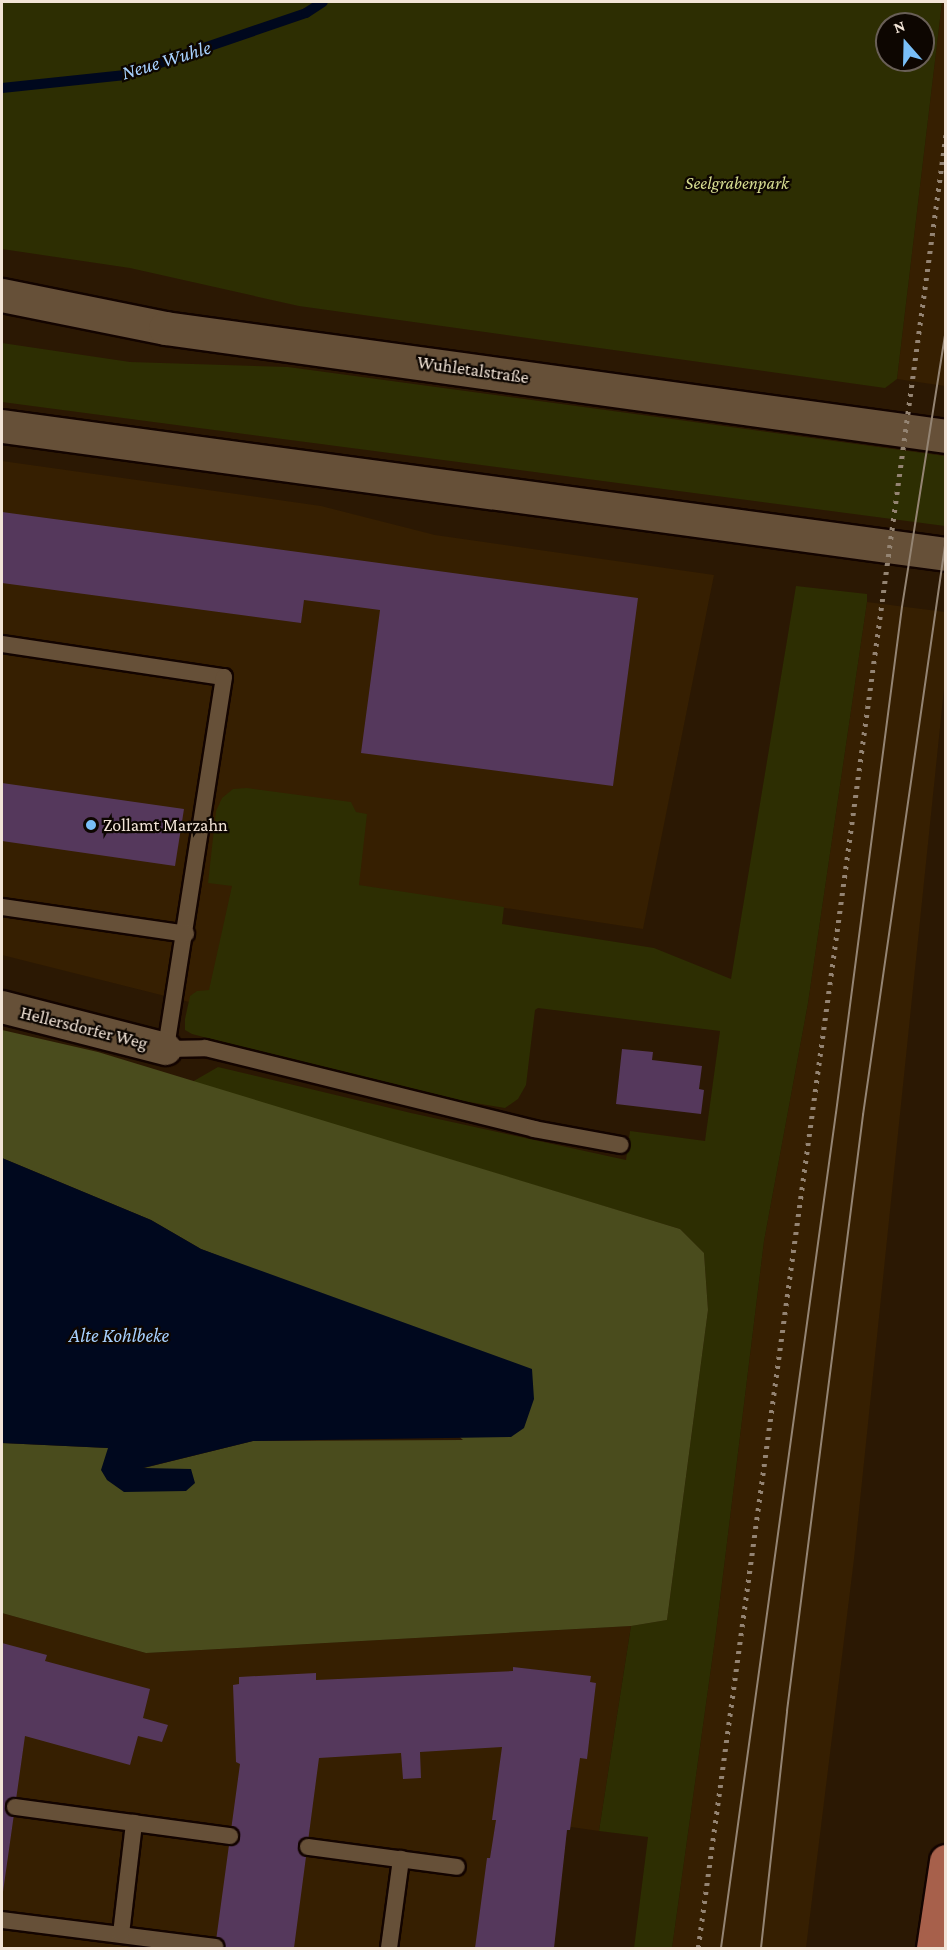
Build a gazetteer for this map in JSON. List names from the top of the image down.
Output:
{
  "streets": {
    "main road": ["Wuhletalstraße"],
    "street": ["Hellersdorfer Weg"]
  },
  "water": ["Neue Wuhle", "Alte Kohlbeke"],
  "parks": ["Seelgrabenpark"],
  "places": ["Zollamt Marzahn"],
  "north": "top"
}
